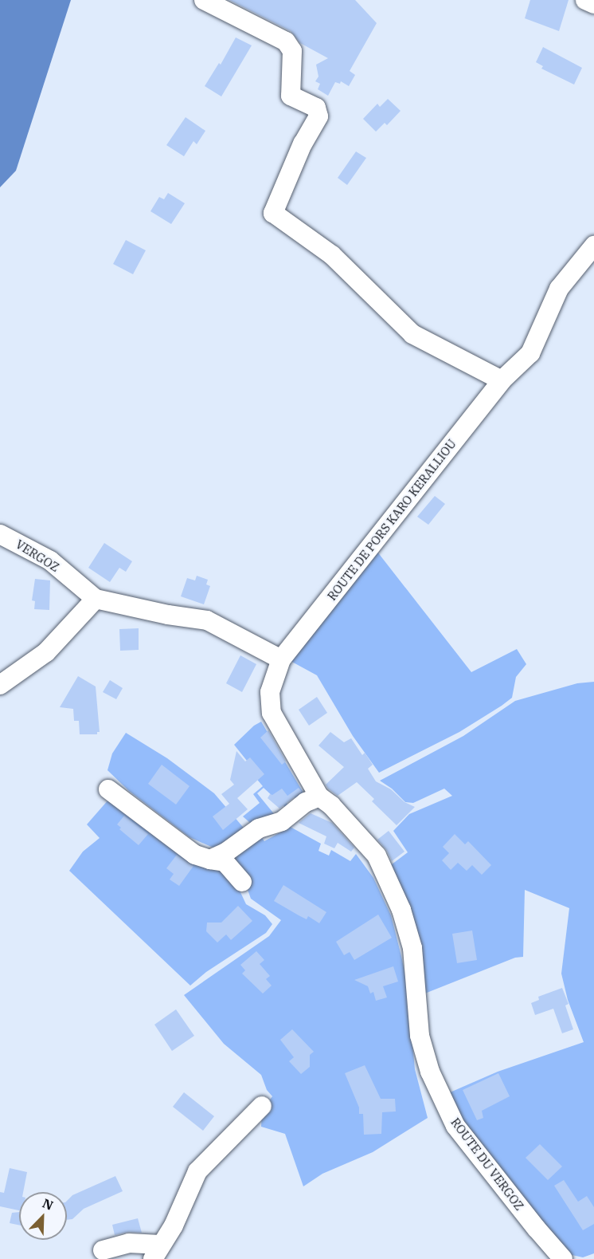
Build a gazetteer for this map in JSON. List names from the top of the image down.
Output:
{
  "streets": {
    "street": ["ROUTE DE PORS KARO KERALLIOU", "VERGOZ", "ROUTE DU VERGOZ"]
  },
  "crossings": [
    ["ROUTE DE PORS KARO KERALLIOU", "ROUTE DU VERGOZ"]
  ],
  "north": "top right"
}
